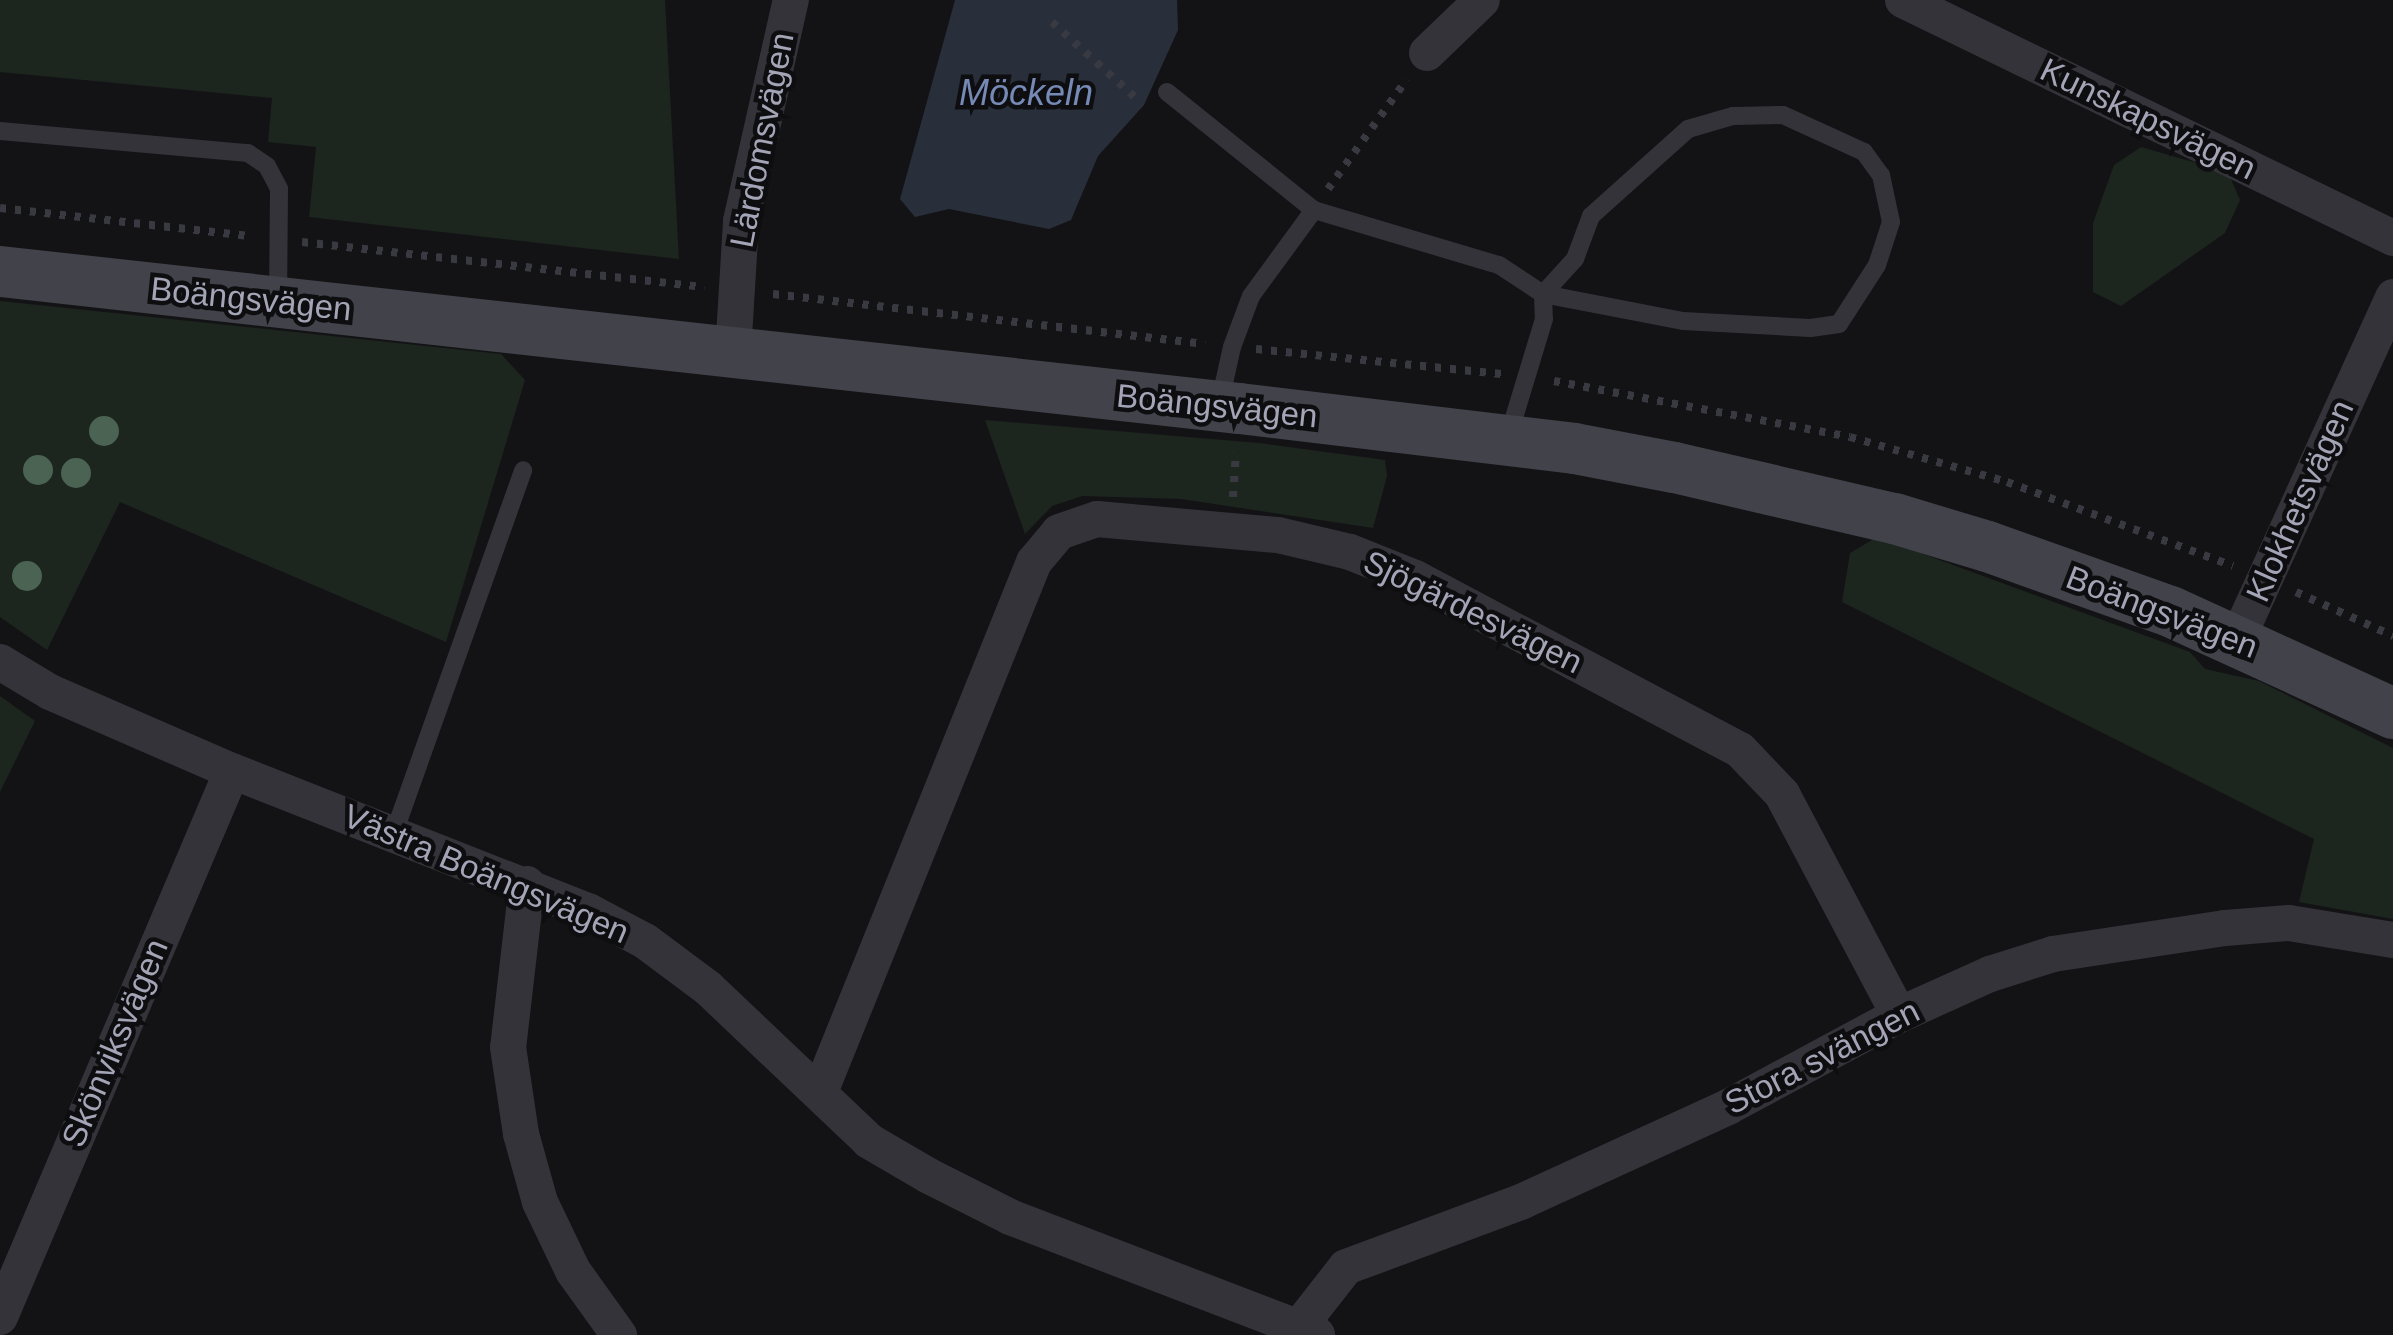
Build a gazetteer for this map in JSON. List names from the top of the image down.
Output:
{
  "streets": {
    "street": [
      "Kunskapsvägen",
      "Lärdomsvägen",
      "Boängsvägen",
      "Klokhetsvägen",
      "Sjögärdesvägen",
      "Västra Boängsvägen",
      "Skönviksvägen",
      "Stora svängen"
    ]
  },
  "crossings": [
    ["Lärdomsvägen", "Boängsvägen"],
    ["Boängsvägen", "Klokhetsvägen"],
    ["Sjögärdesvägen", "Västra Boängsvägen"],
    ["Sjögärdesvägen", "Stora svängen"],
    ["Västra Boängsvägen", "Skönviksvägen"],
    ["Västra Boängsvägen", "Stora svängen"]
  ],
  "water": ["Möckeln"]
}
